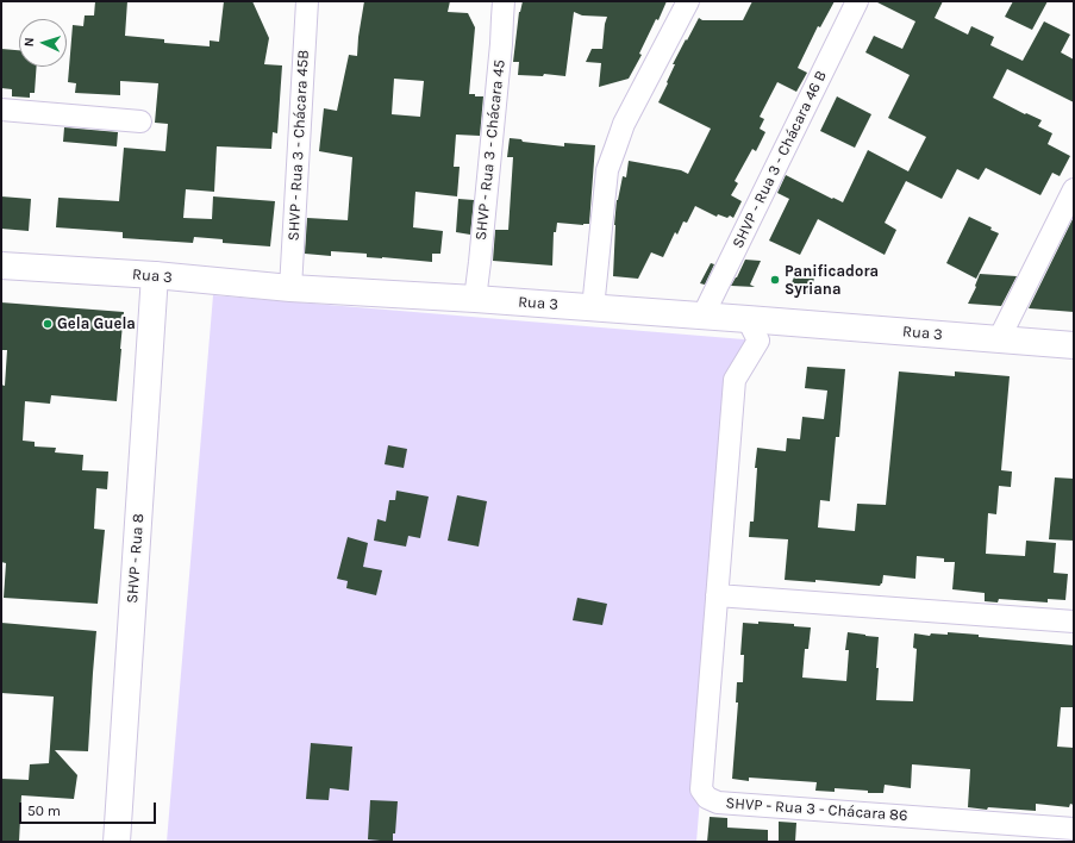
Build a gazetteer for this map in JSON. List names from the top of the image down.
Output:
{
  "streets": {
    "main road": ["Rua 3", "SHVP - Rua 8"],
    "street": [
      "SHVP - Rua 3 - Chácara 45B",
      "SHVP - Rua 3 - Chácara 45",
      "SHVP - Rua 3 - Chácara 46 B",
      "SHVP - Rua 3 - Chácara 86"
    ]
  },
  "crossings": [
    ["SHVP - Rua 3 - Chácara 45B", "Rua 3"],
    ["SHVP - Rua 3 - Chácara 45", "Rua 3"],
    ["SHVP - Rua 3 - Chácara 46 B", "Rua 3"],
    ["Rua 3", "SHVP - Rua 8"],
    ["Rua 3", "SHVP - Rua 3 - Chácara 86"]
  ],
  "places": ["Panificadora Syriana", "Gela Guela"],
  "scale_bar": "50 m",
  "north": "left"
}
